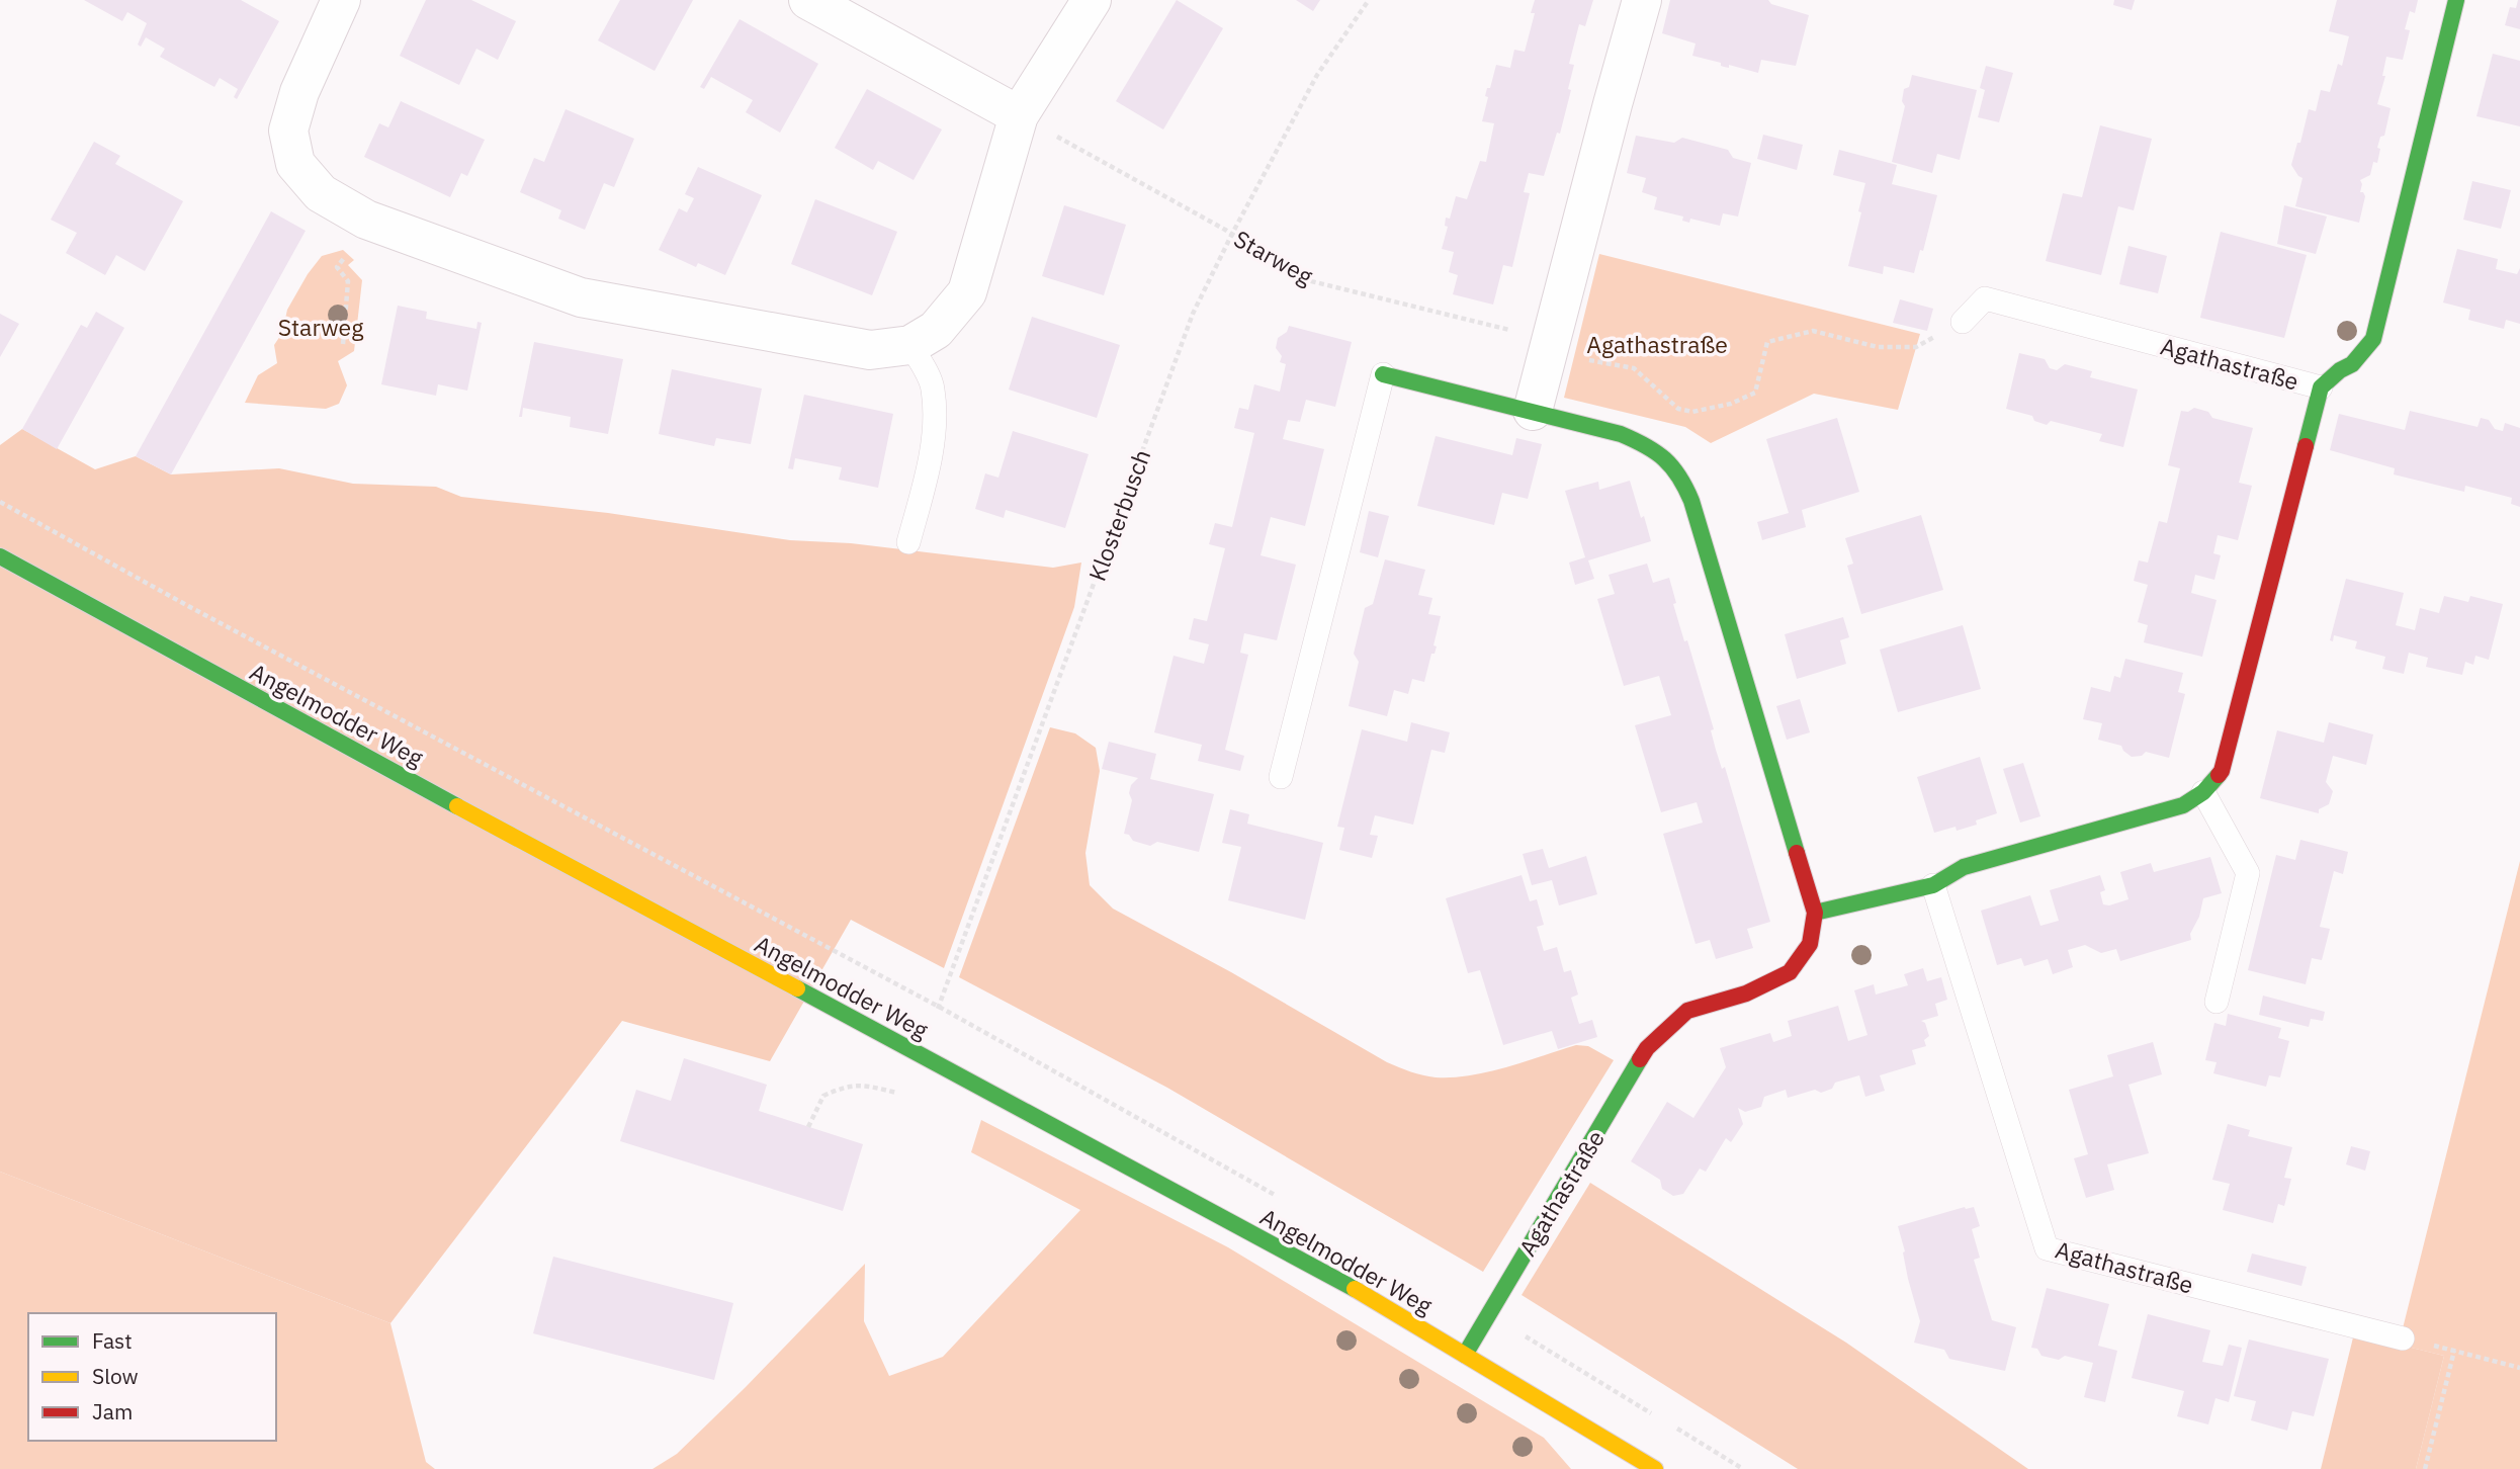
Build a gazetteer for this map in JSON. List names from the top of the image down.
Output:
{
  "streets": {
    "street": ["Agathastraße", "Angelmodder Weg"],
    "path": ["Starweg", "Klosterbusch"]
  },
  "crossings": [
    ["Starweg", "Klosterbusch"],
    ["Agathastraße", "Angelmodder Weg"],
    ["Klosterbusch", "Angelmodder Weg"]
  ],
  "parks": ["Starweg", "Agathastraße"],
  "legend": ["Fast", "Slow", "Jam"]
}
